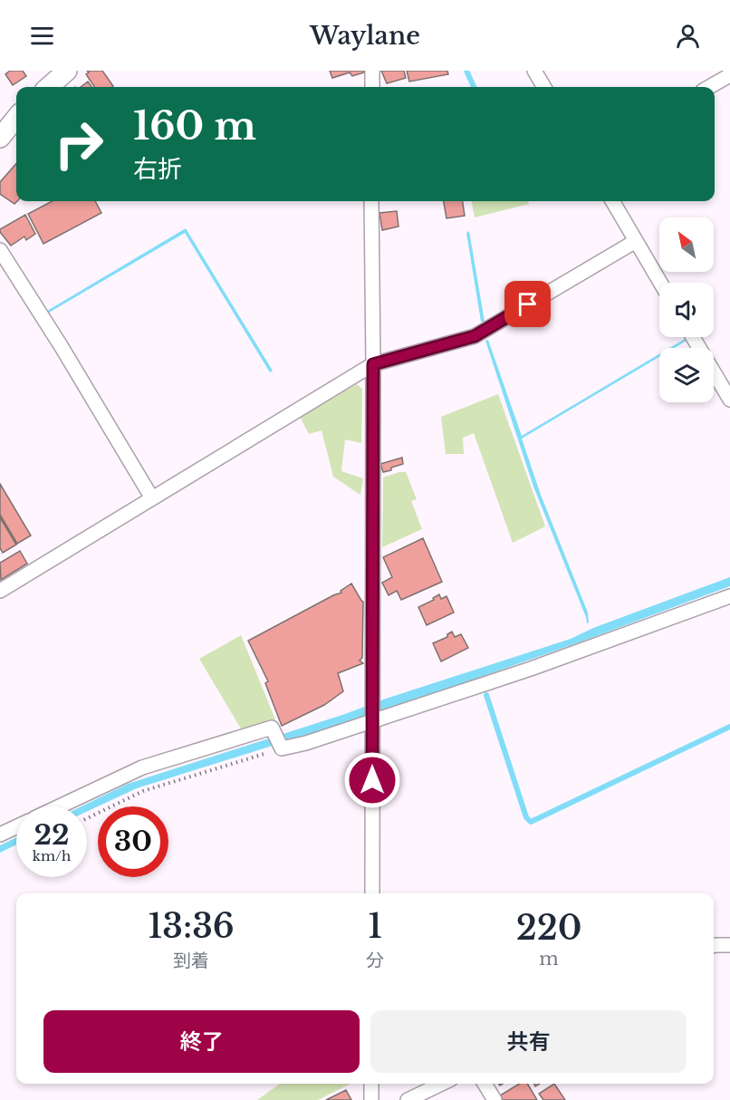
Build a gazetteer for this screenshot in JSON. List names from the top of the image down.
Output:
{
  "north": "top left",
  "page": {
    "header": "Waylane",
    "turn": ["160 m", "右折"],
    "speed": "22 km/h",
    "limit": "30",
    "eta": [
      "13:36",
      "到着",
      "1",
      "分",
      "220",
      "m"
    ],
    "buttons": ["終了", "共有"]
  }
}
